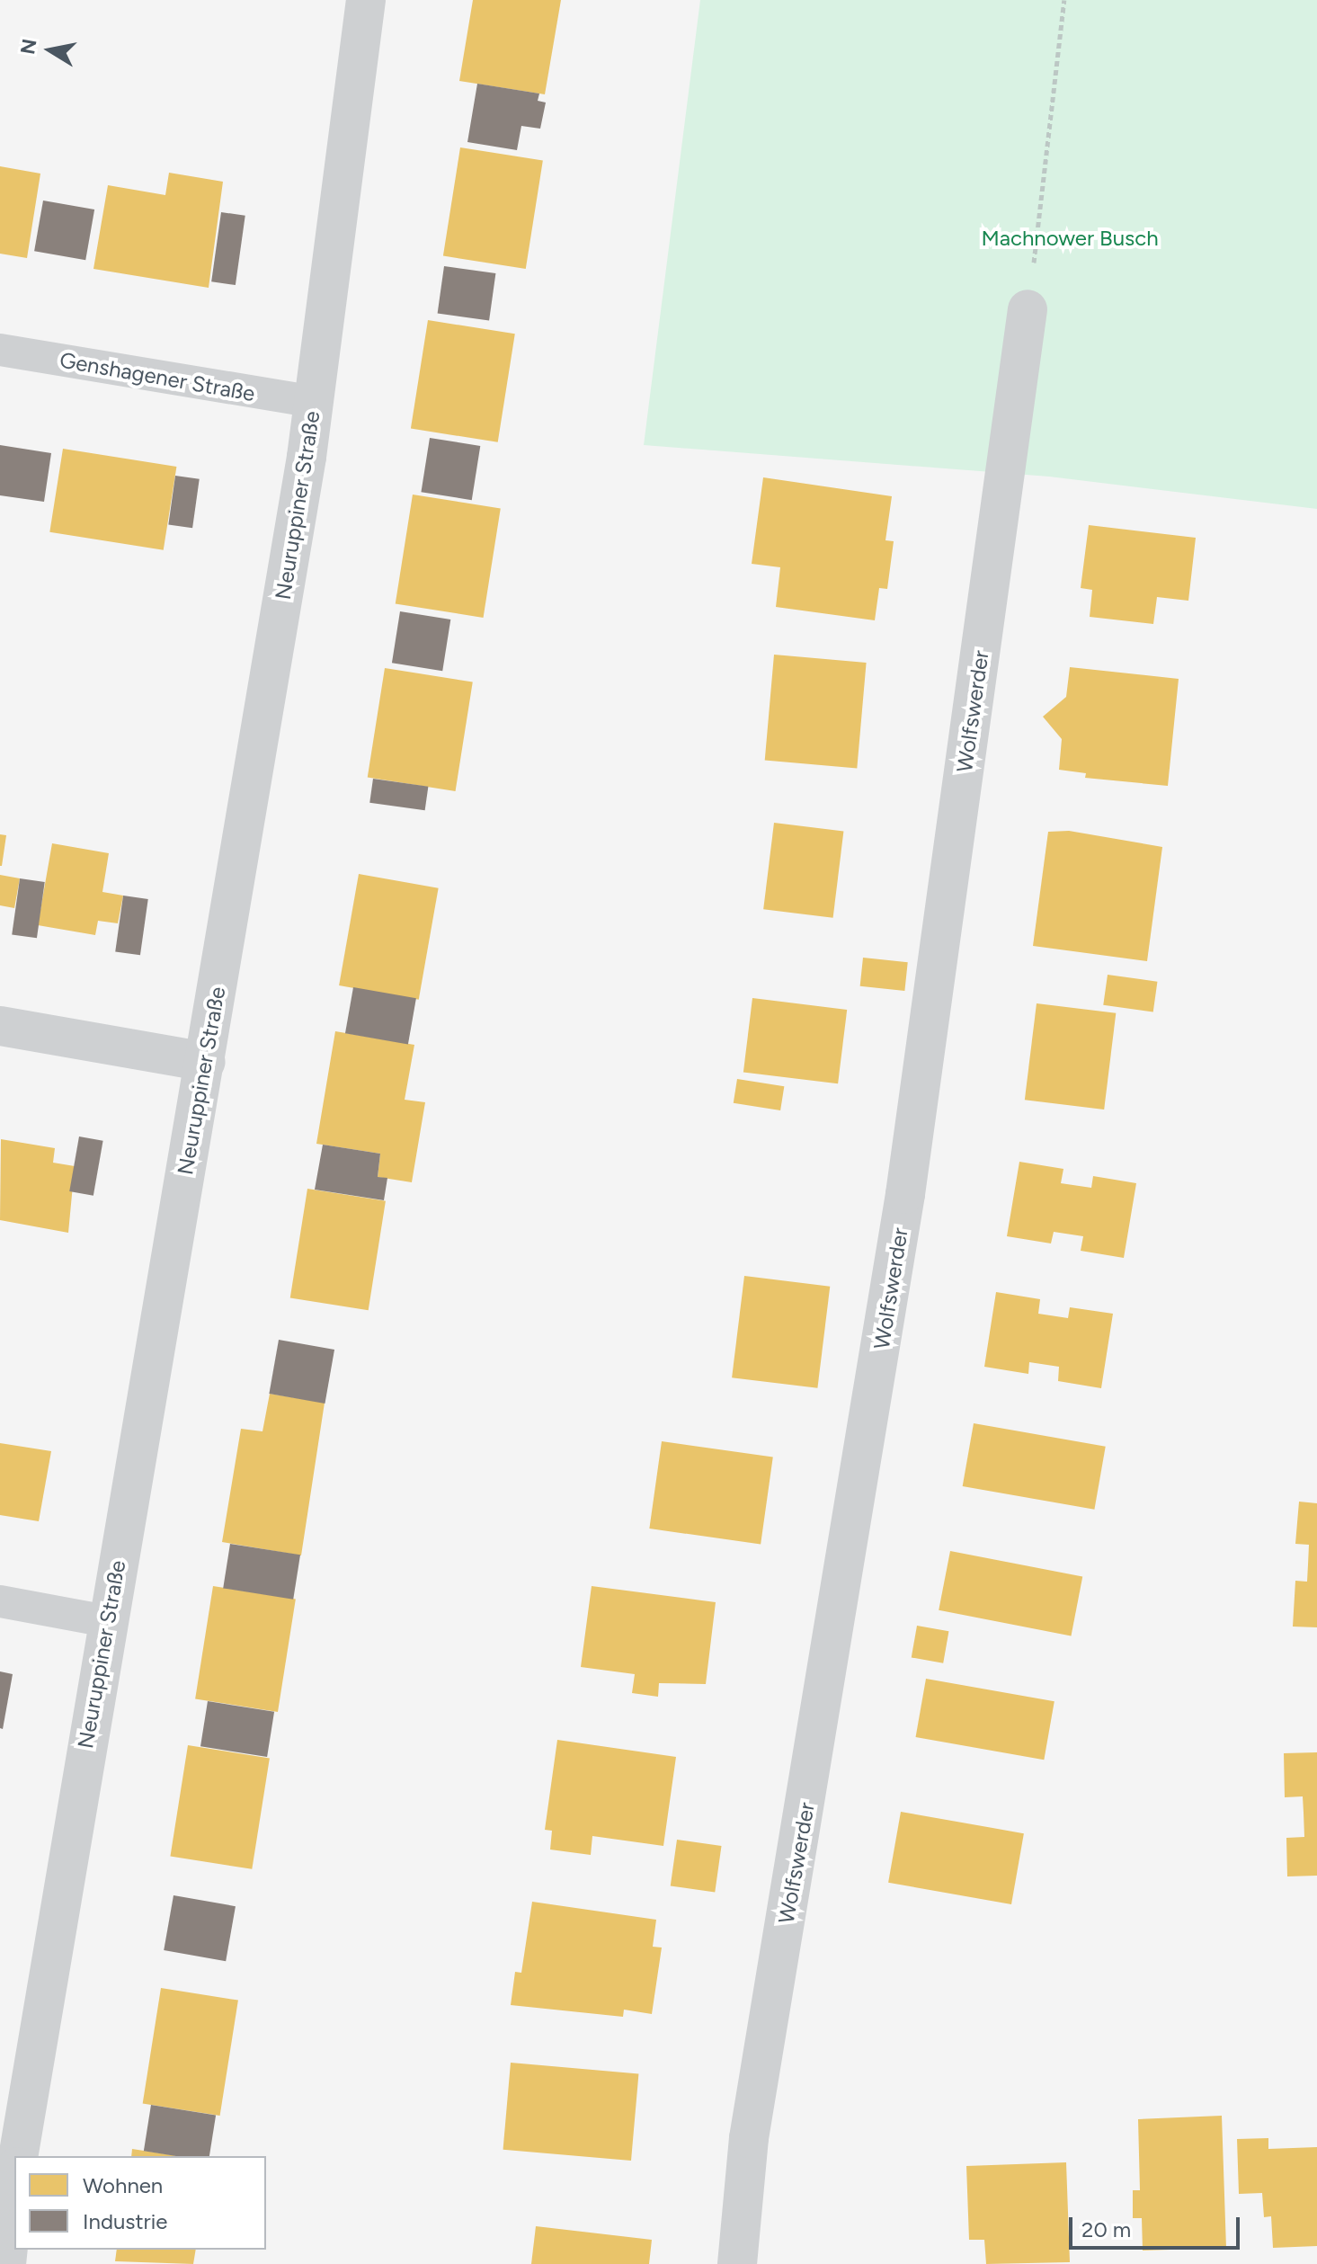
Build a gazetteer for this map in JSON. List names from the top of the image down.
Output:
{
  "streets": {
    "street": ["Neuruppiner Straße", "Wolfswerder"],
    "lane": ["Genshagener Straße"]
  },
  "crossings": [
    ["Genshagener Straße", "Neuruppiner Straße"]
  ],
  "parks": ["Machnower Busch"],
  "legend": ["Wohnen", "Industrie"],
  "scale_bar": "20 m",
  "north": "left"
}
